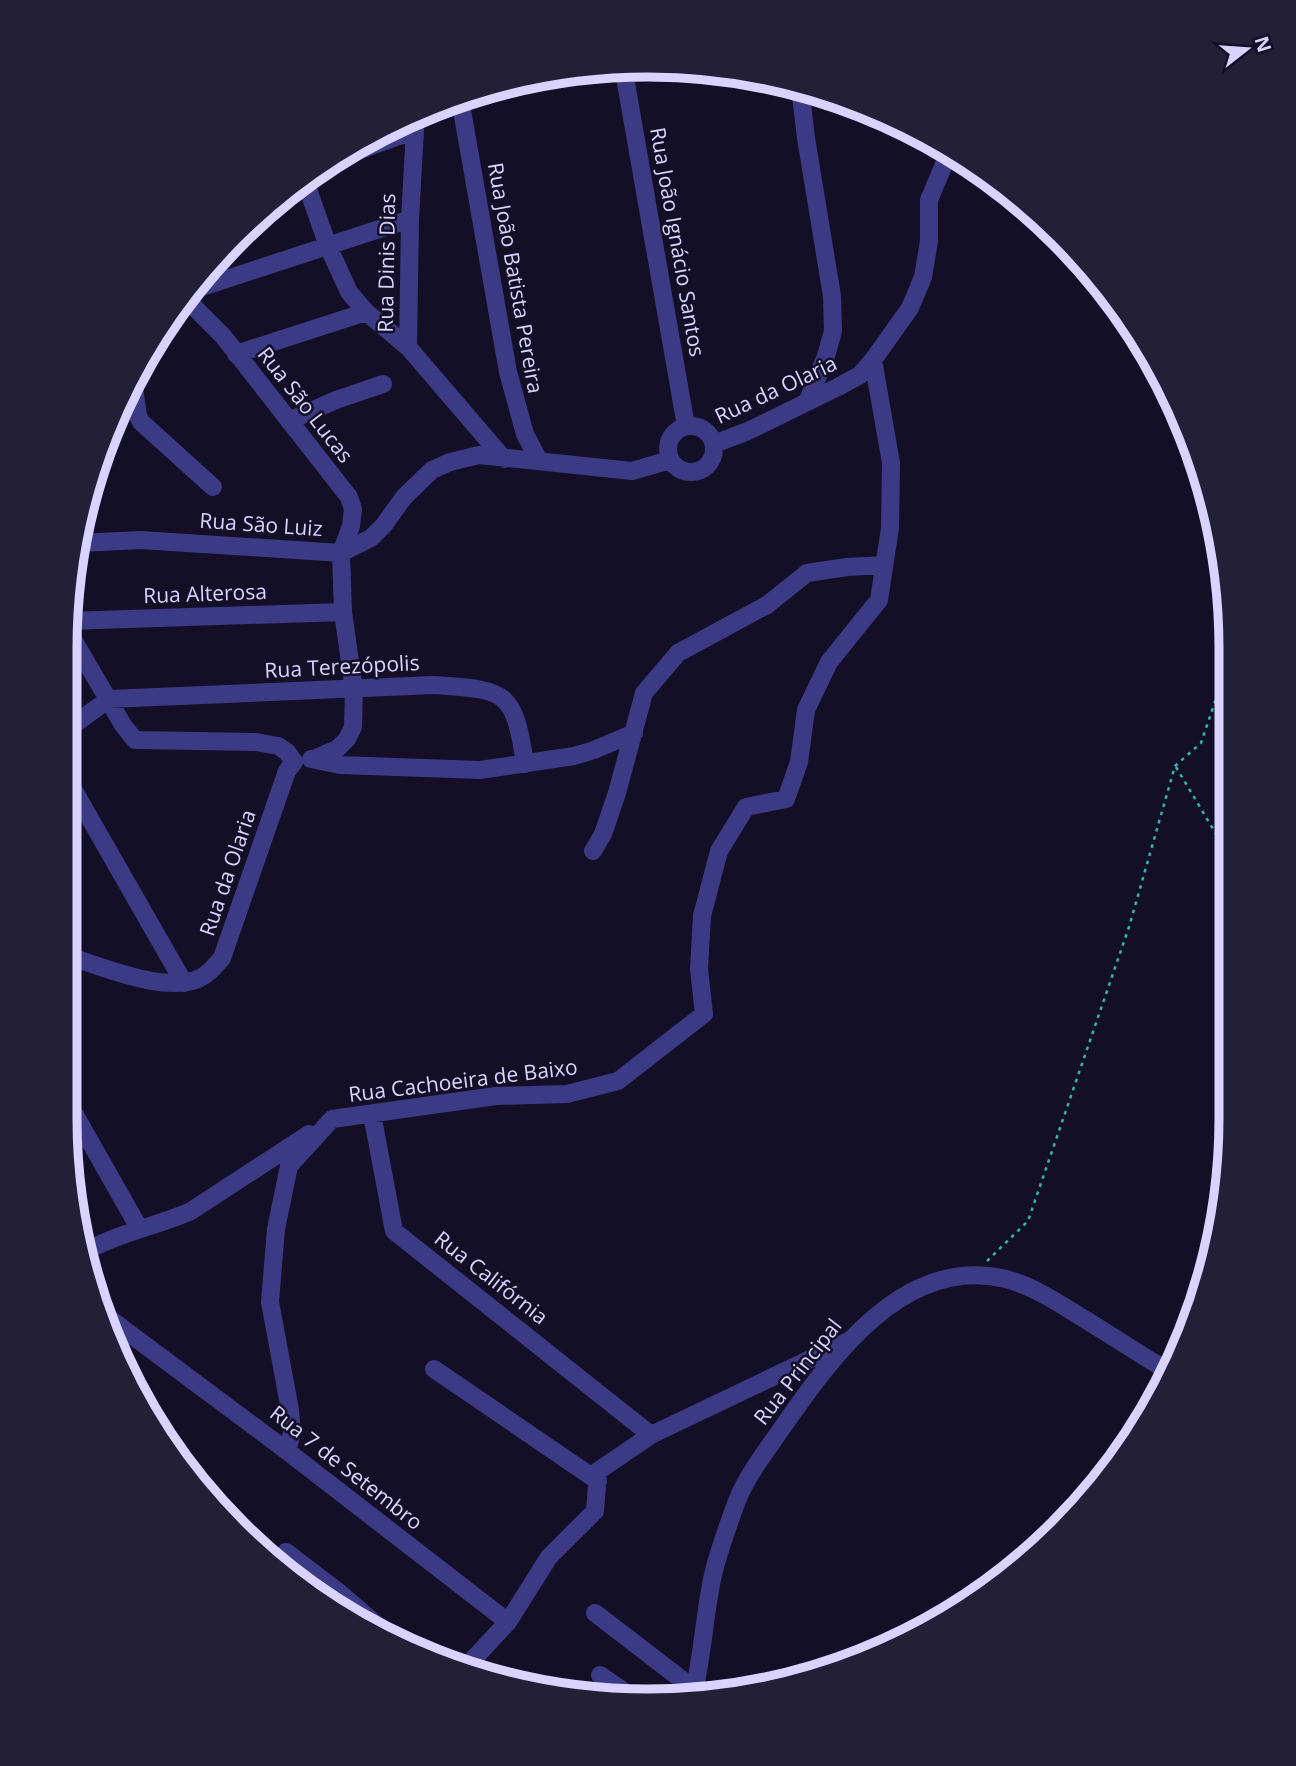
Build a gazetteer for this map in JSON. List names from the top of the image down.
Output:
{
  "streets": {
    "street": [
      "Rua João Ignácio Santos",
      "Rua Dinis Dias",
      "Rua João Batista Pereira",
      "Rua da Olaria",
      "Rua São Lucas",
      "Rua São Luiz",
      "Rua Alterosa",
      "Rua Terezópolis",
      "Rua Cachoeira de Baixo",
      "Rua Califórnia",
      "Rua Principal",
      "Rua 7 de Setembro"
    ]
  },
  "crossings": [
    ["Rua João Ignácio Santos", "Rua da Olaria"],
    ["Rua São Lucas", "Rua São Luiz"],
    ["Rua São Luiz", "Rua Alterosa"],
    ["Rua São Luiz", "Rua Terezópolis"],
    ["Rua Cachoeira de Baixo", "Rua Califórnia"],
    ["Rua Cachoeira de Baixo", "Rua 7 de Setembro"]
  ],
  "north": "right"
}
